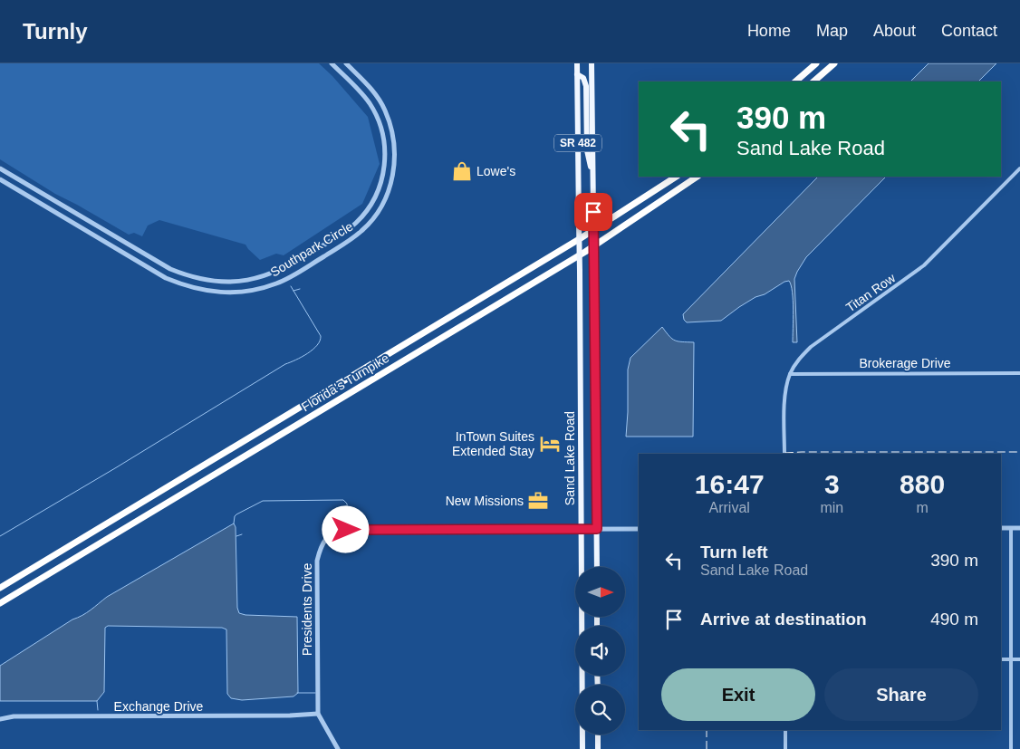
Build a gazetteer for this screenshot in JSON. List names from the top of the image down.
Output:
{
  "streets": {
    "highway": ["Florida's Turnpike"],
    "main road": ["SR 482", "Sand Lake Road"],
    "street": [
      "Southpark Circle",
      "Titan Row",
      "Brokerage Drive",
      "Presidents Drive",
      "Exchange Drive"
    ]
  },
  "crossings": [
    ["SR 482", "Sand Lake Road"],
    ["Titan Row", "Brokerage Drive"],
    ["Sand Lake Road", "Presidents Drive"],
    ["Presidents Drive", "Exchange Drive"]
  ],
  "places": {
    "shop": ["Lowe's"],
    "hotel": ["InTown Suites Extended Stay"],
    "office": ["New Missions"]
  },
  "north": "right",
  "page": {
    "header": "Turnly",
    "nav": [
      "Home",
      "Map",
      "About",
      "Contact"
    ],
    "turn": ["390 m", "Sand Lake Road"],
    "eta": [
      "16:47",
      "Arrival",
      "3",
      "min",
      "880",
      "m"
    ],
    "list": [
      {
        "name": "Turn left",
        "note": "Sand Lake Road",
        "value": "390 m"
      },
      {
        "name": "Arrive at destination",
        "value": "490 m"
      }
    ],
    "buttons": ["Exit", "Share"]
  }
}
